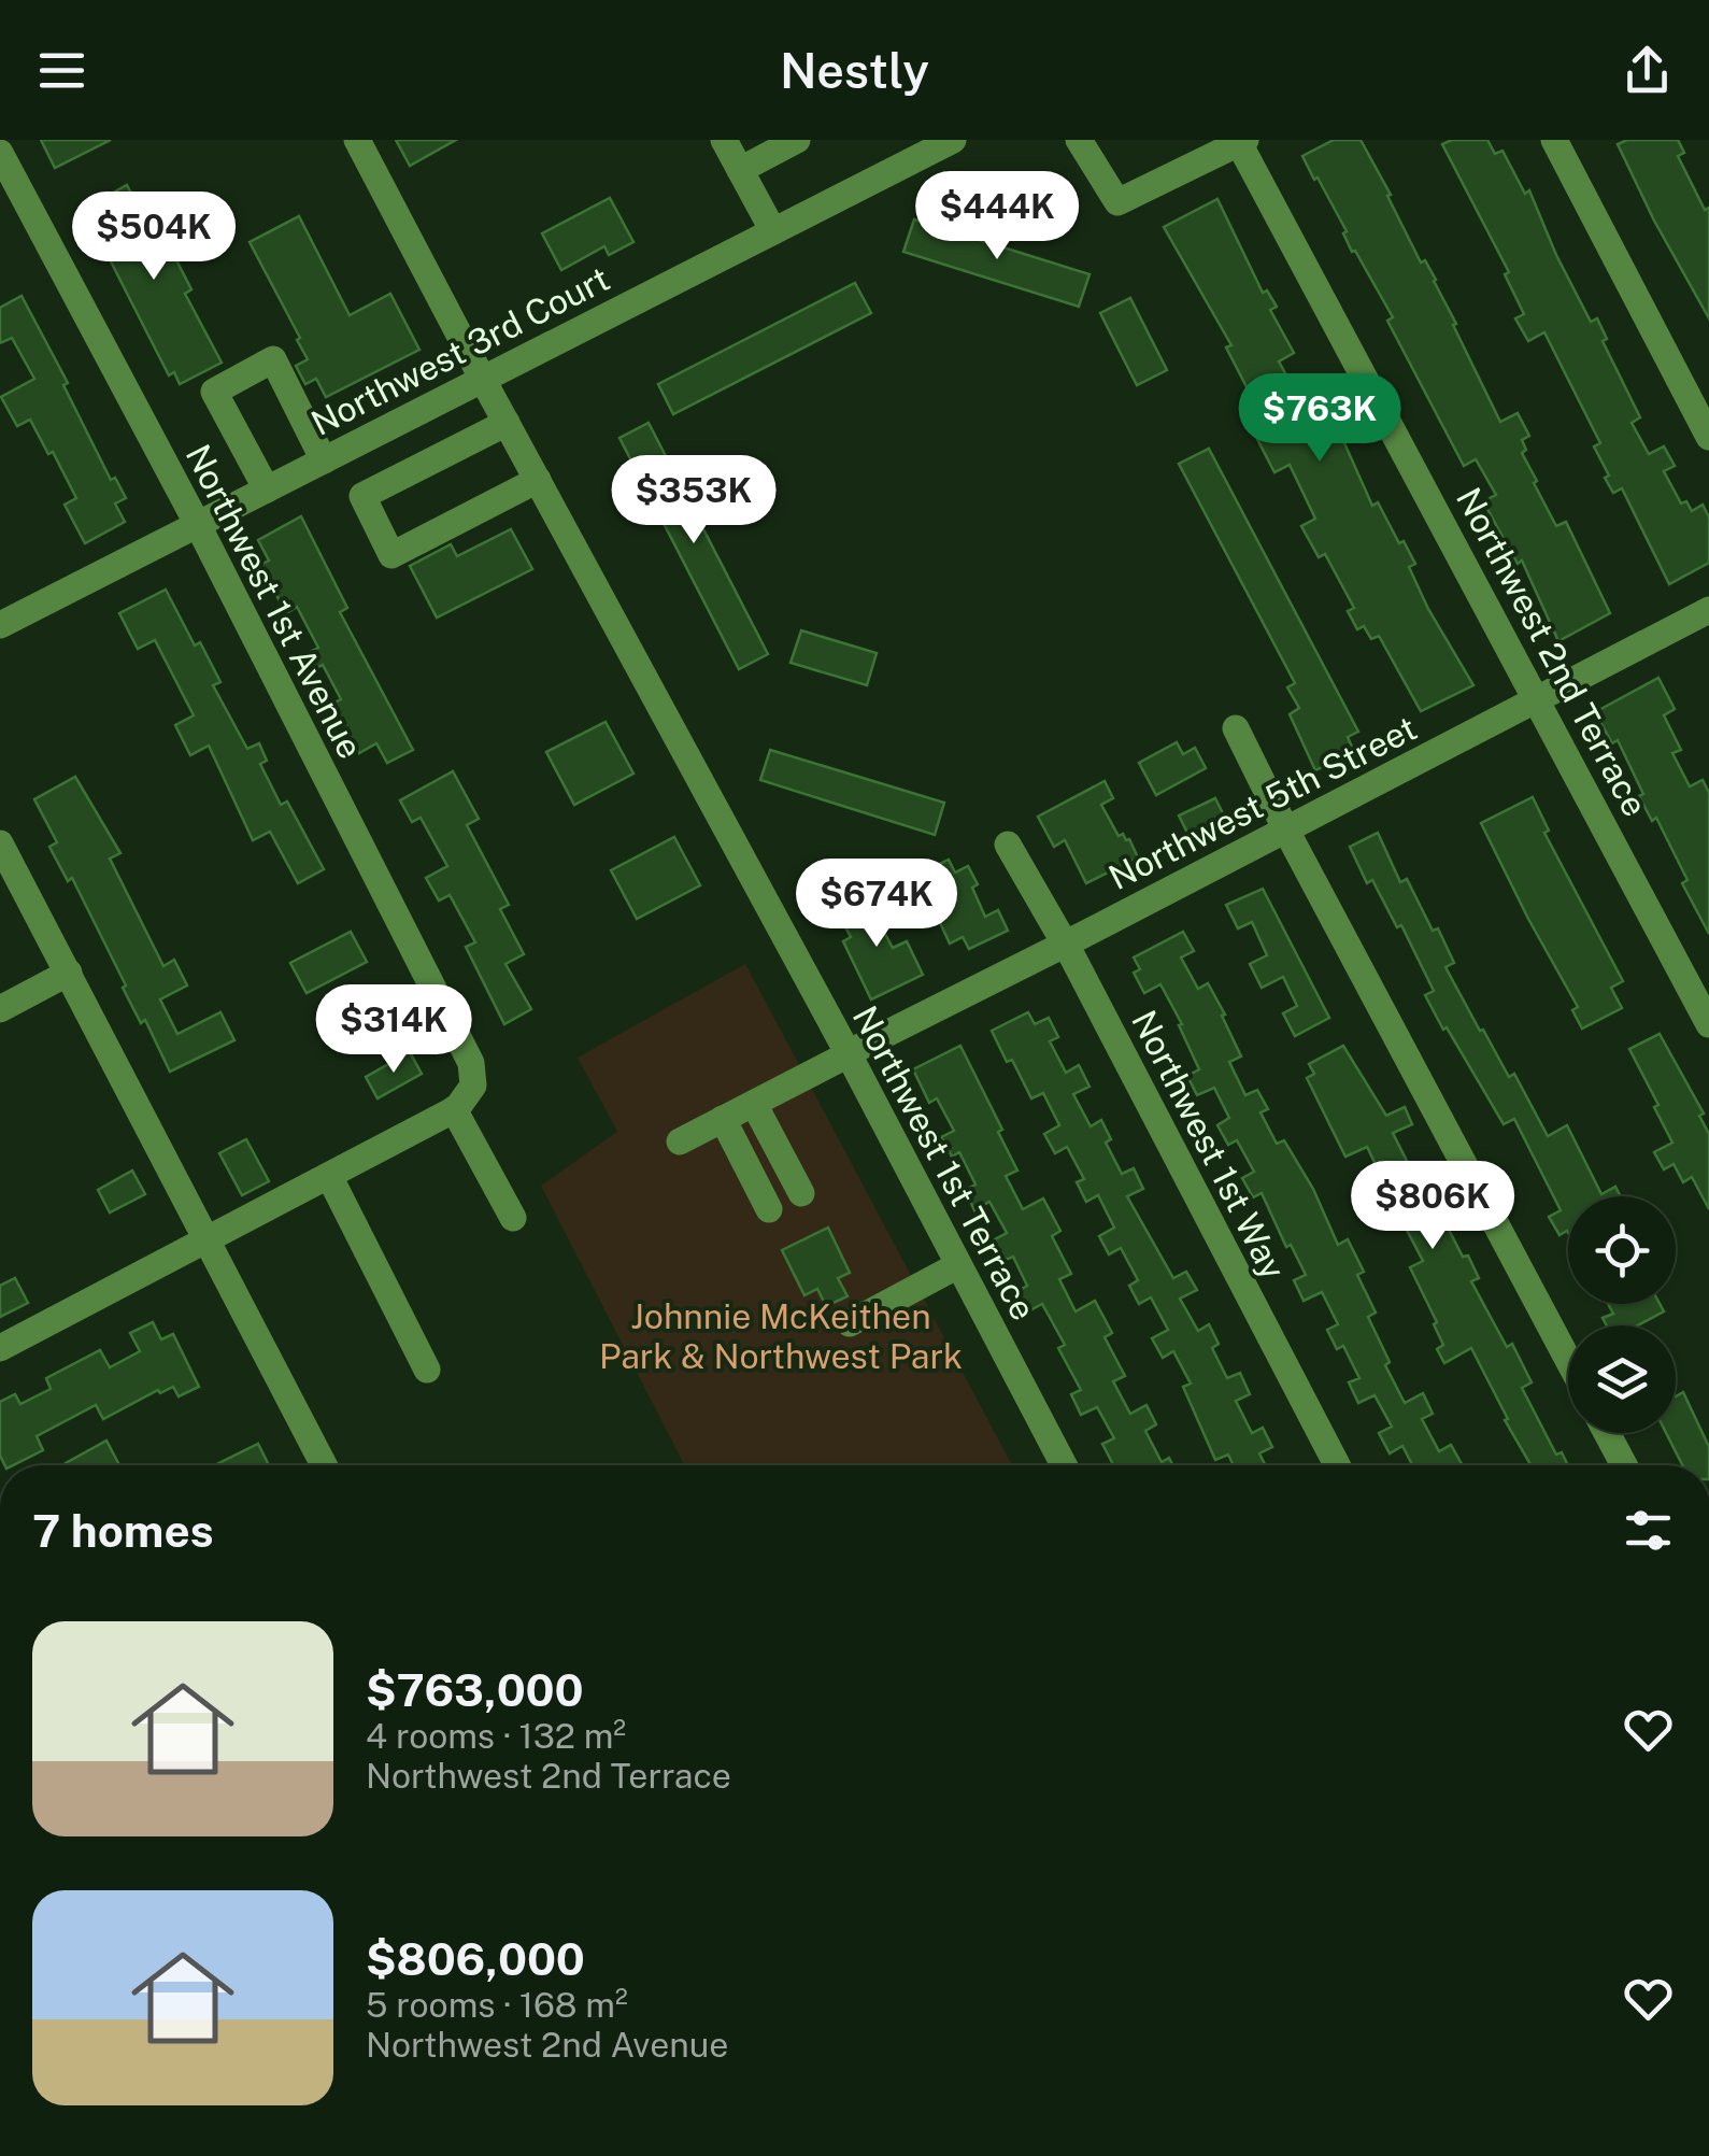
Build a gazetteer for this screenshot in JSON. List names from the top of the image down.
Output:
{
  "streets": {
    "street": [
      "Northwest 3rd Court",
      "Northwest 1st Avenue",
      "Northwest 2nd Terrace",
      "Northwest 5th Street",
      "Northwest 1st Way",
      "Northwest 1st Terrace"
    ]
  },
  "crossings": [
    ["Northwest 3rd Court", "Northwest 1st Avenue"],
    ["Northwest 3rd Court", "Northwest 1st Terrace"],
    ["Northwest 2nd Terrace", "Northwest 5th Street"],
    ["Northwest 5th Street", "Northwest 1st Way"],
    ["Northwest 5th Street", "Northwest 1st Terrace"]
  ],
  "parks": ["Johnnie McKeithen Park & Northwest Park"],
  "page": {
    "header": "Nestly",
    "price": [
      "$444K",
      "$504K",
      "$763K",
      "$353K",
      "$674K",
      "$314K",
      "$806K"
    ],
    "heading": "7 homes",
    "list": [
      {
        "name": "$763,000",
        "note": "4 rooms · 132 m² · Northwest 2nd Terrace"
      },
      {
        "name": "$806,000",
        "note": "5 rooms · 168 m² · Northwest 2nd Avenue"
      }
    ]
  }
}
